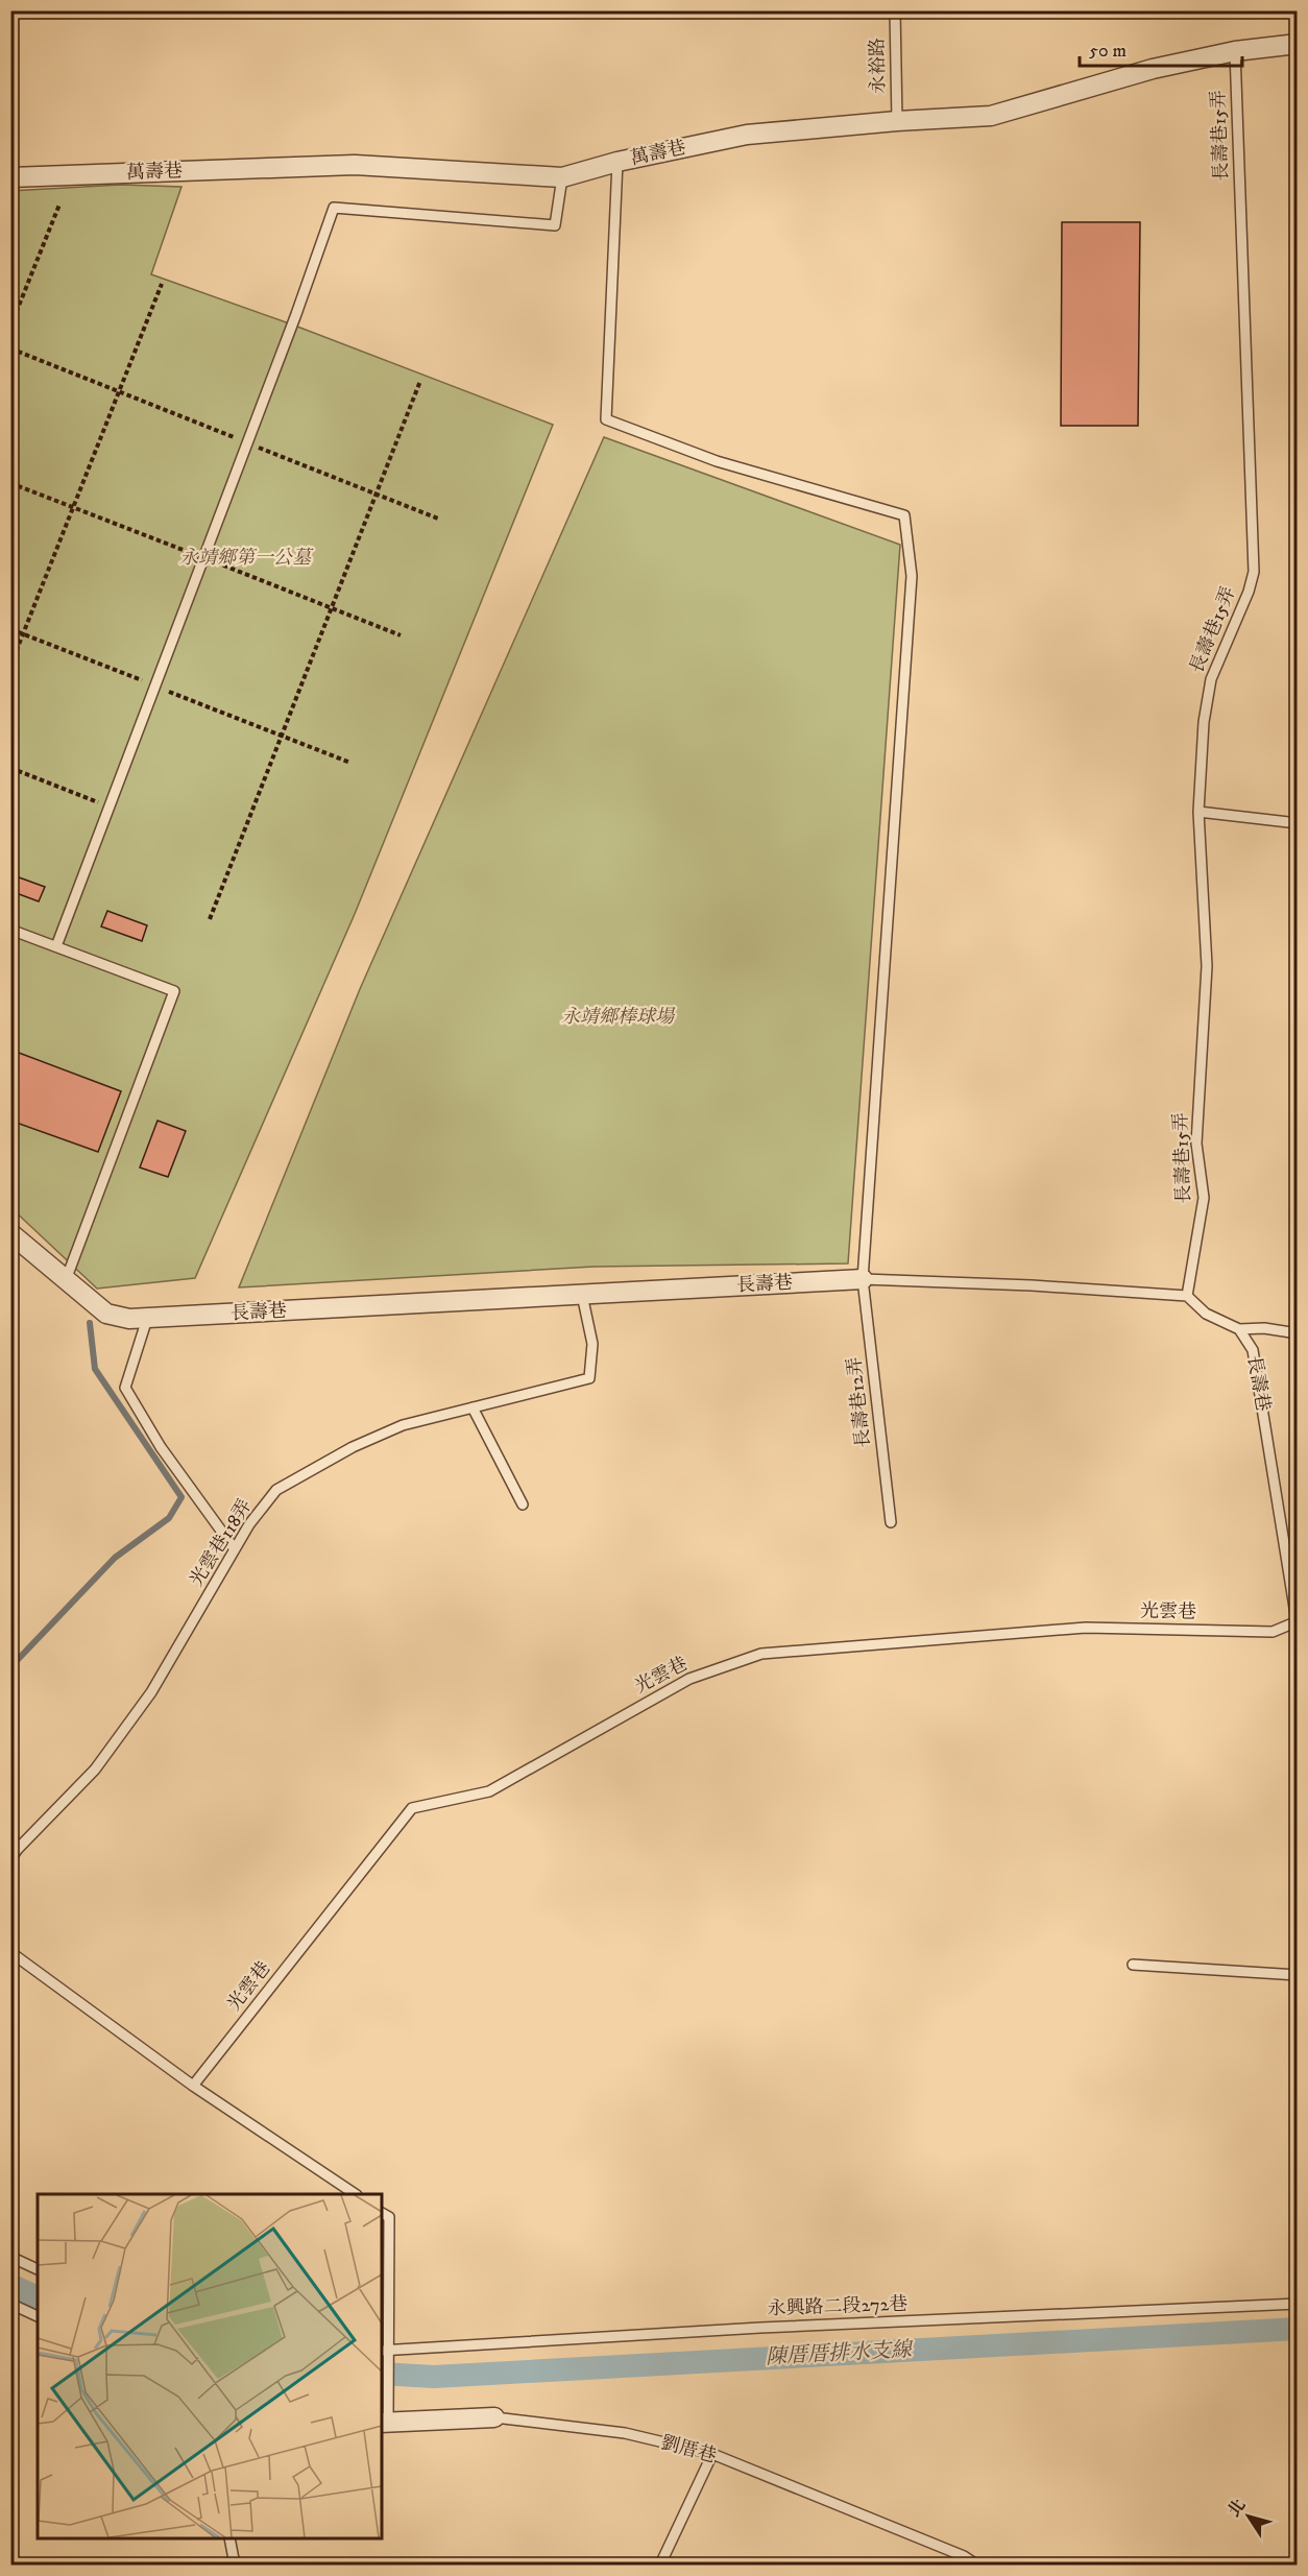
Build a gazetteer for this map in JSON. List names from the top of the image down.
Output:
{
  "streets": {
    "street": ["萬壽巷", "長壽巷", "劉厝巷"],
    "lane": [
      "永裕路",
      "長壽巷15弄",
      "長壽巷12弄",
      "光雲巷118弄",
      "光雲巷",
      "永興路二段272巷"
    ]
  },
  "crossings": [
    ["永裕路", "萬壽巷"],
    ["長壽巷15弄", "萬壽巷"],
    ["長壽巷15弄", "長壽巷"],
    ["萬壽巷", "長壽巷12弄"],
    ["長壽巷", "長壽巷12弄"],
    ["長壽巷", "光雲巷118弄"],
    ["長壽巷", "光雲巷"]
  ],
  "water": ["陳厝厝排水支線"],
  "parks": ["永靖鄉第一公墓", "永靖鄉棒球場"],
  "scale_bar": "50 m",
  "north": "top left"
}
